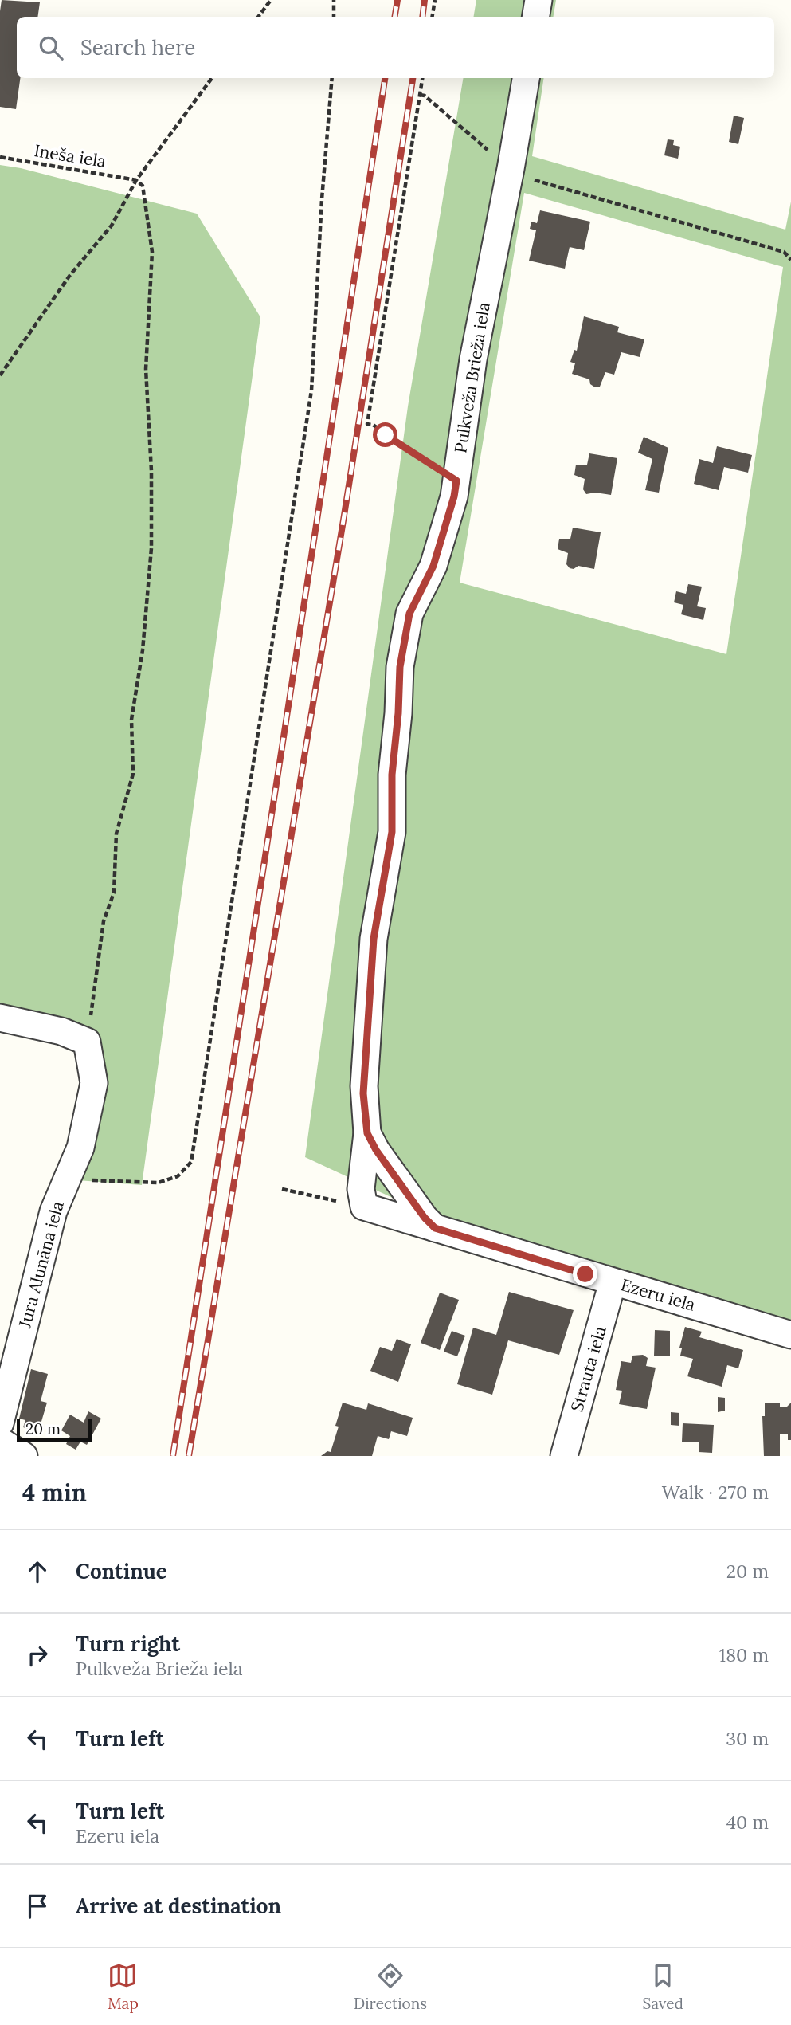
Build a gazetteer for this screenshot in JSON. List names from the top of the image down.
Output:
{
  "streets": {
    "street": [
      "Pulkveža Brieža iela",
      "Jura Alunāna iela",
      "Ezeru iela",
      "Strauta iela"
    ],
    "path": ["Ineša iela"]
  },
  "crossings": [
    ["Pulkveža Brieža iela", "Ezeru iela"],
    ["Ezeru iela", "Strauta iela"]
  ],
  "scale_bar": "20 m",
  "page": {
    "search": "Search here",
    "scale": "20 m",
    "heading": ["4 min", "Walk · 270 m"],
    "list": [
      ["Continue", "20 m"],
      ["Turn right", "Pulkveža Brieža iela", "180 m"],
      ["Turn left", "30 m"],
      ["Turn left", "Ezeru iela", "40 m"],
      "Arrive at destination"
    ],
    "nav": ["Map", "Directions", "Saved"]
  }
}
